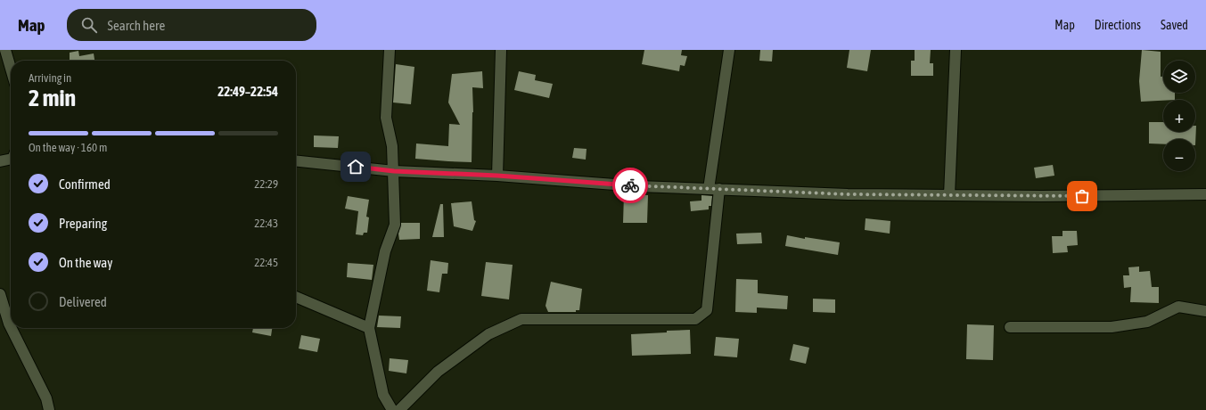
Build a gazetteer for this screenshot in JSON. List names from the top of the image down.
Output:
{
  "page": {
    "header": "Map",
    "search": "Search here",
    "nav": ["Map", "Directions", "Saved"],
    "map_buttons": ["+", "−"],
    "heading": ["2 min", "Arriving in", "22:49–22:54"],
    "bar": "On the way · 160 m",
    "list": [
      ["Confirmed", "22:29"],
      ["Preparing", "22:43"],
      ["On the way", "22:45"],
      "Delivered"
    ]
  }
}
